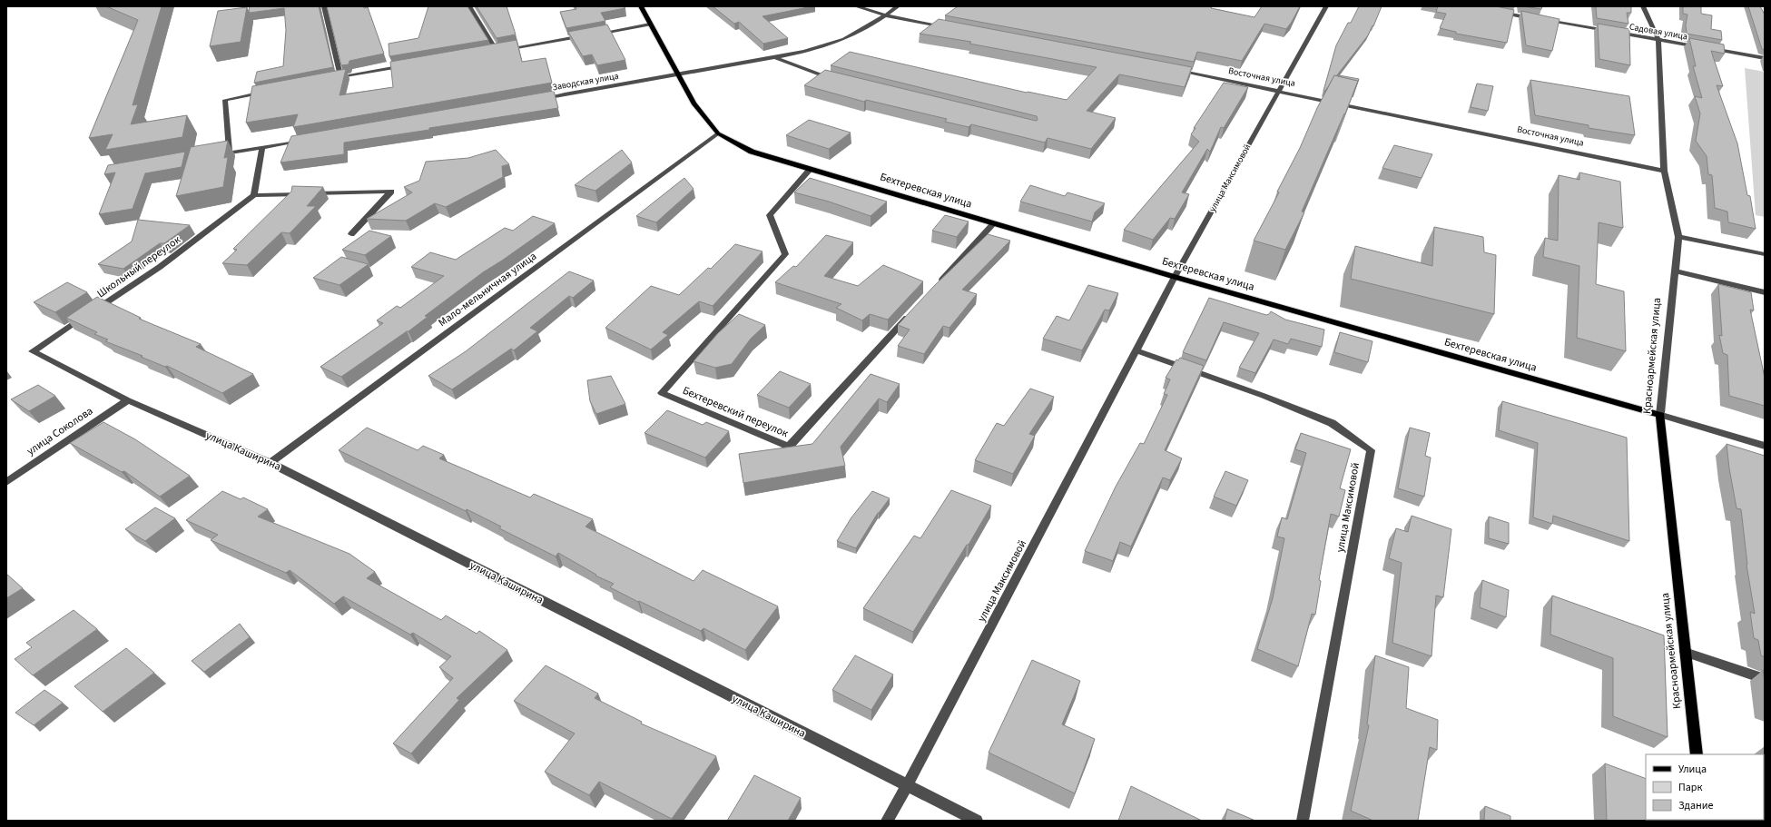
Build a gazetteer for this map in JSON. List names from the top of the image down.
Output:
{
  "streets": {
    "main road": ["Бехтеревская улица", "Красноармейская улица"],
    "street": [
      "Садовая улица",
      "Восточная улица",
      "Заводская улица",
      "улица Максимовой",
      "Школьный переулок",
      "Мало-мельничная улица",
      "Бехтеревский переулок",
      "улица Соколова",
      "улица Каширина"
    ]
  },
  "crossings": [
    ["Садовая улица", "Красноармейская улица"],
    ["Восточная улица", "улица Максимовой"],
    ["Восточная улица", "Красноармейская улица"],
    ["Заводская улица", "Бехтеревская улица"],
    ["улица Максимовой", "Бехтеревская улица"],
    ["улица Максимовой", "улица Каширина"],
    ["Бехтеревская улица", "Мало-мельничная улица"],
    ["Бехтеревская улица", "Красноармейская улица"],
    ["Бехтеревская улица", "Бехтеревский переулок"],
    ["Школьный переулок", "улица Каширина"],
    ["Мало-мельничная улица", "улица Каширина"],
    ["улица Соколова", "улица Каширина"]
  ],
  "legend": ["Улица", "Парк", "Здание"]
}
